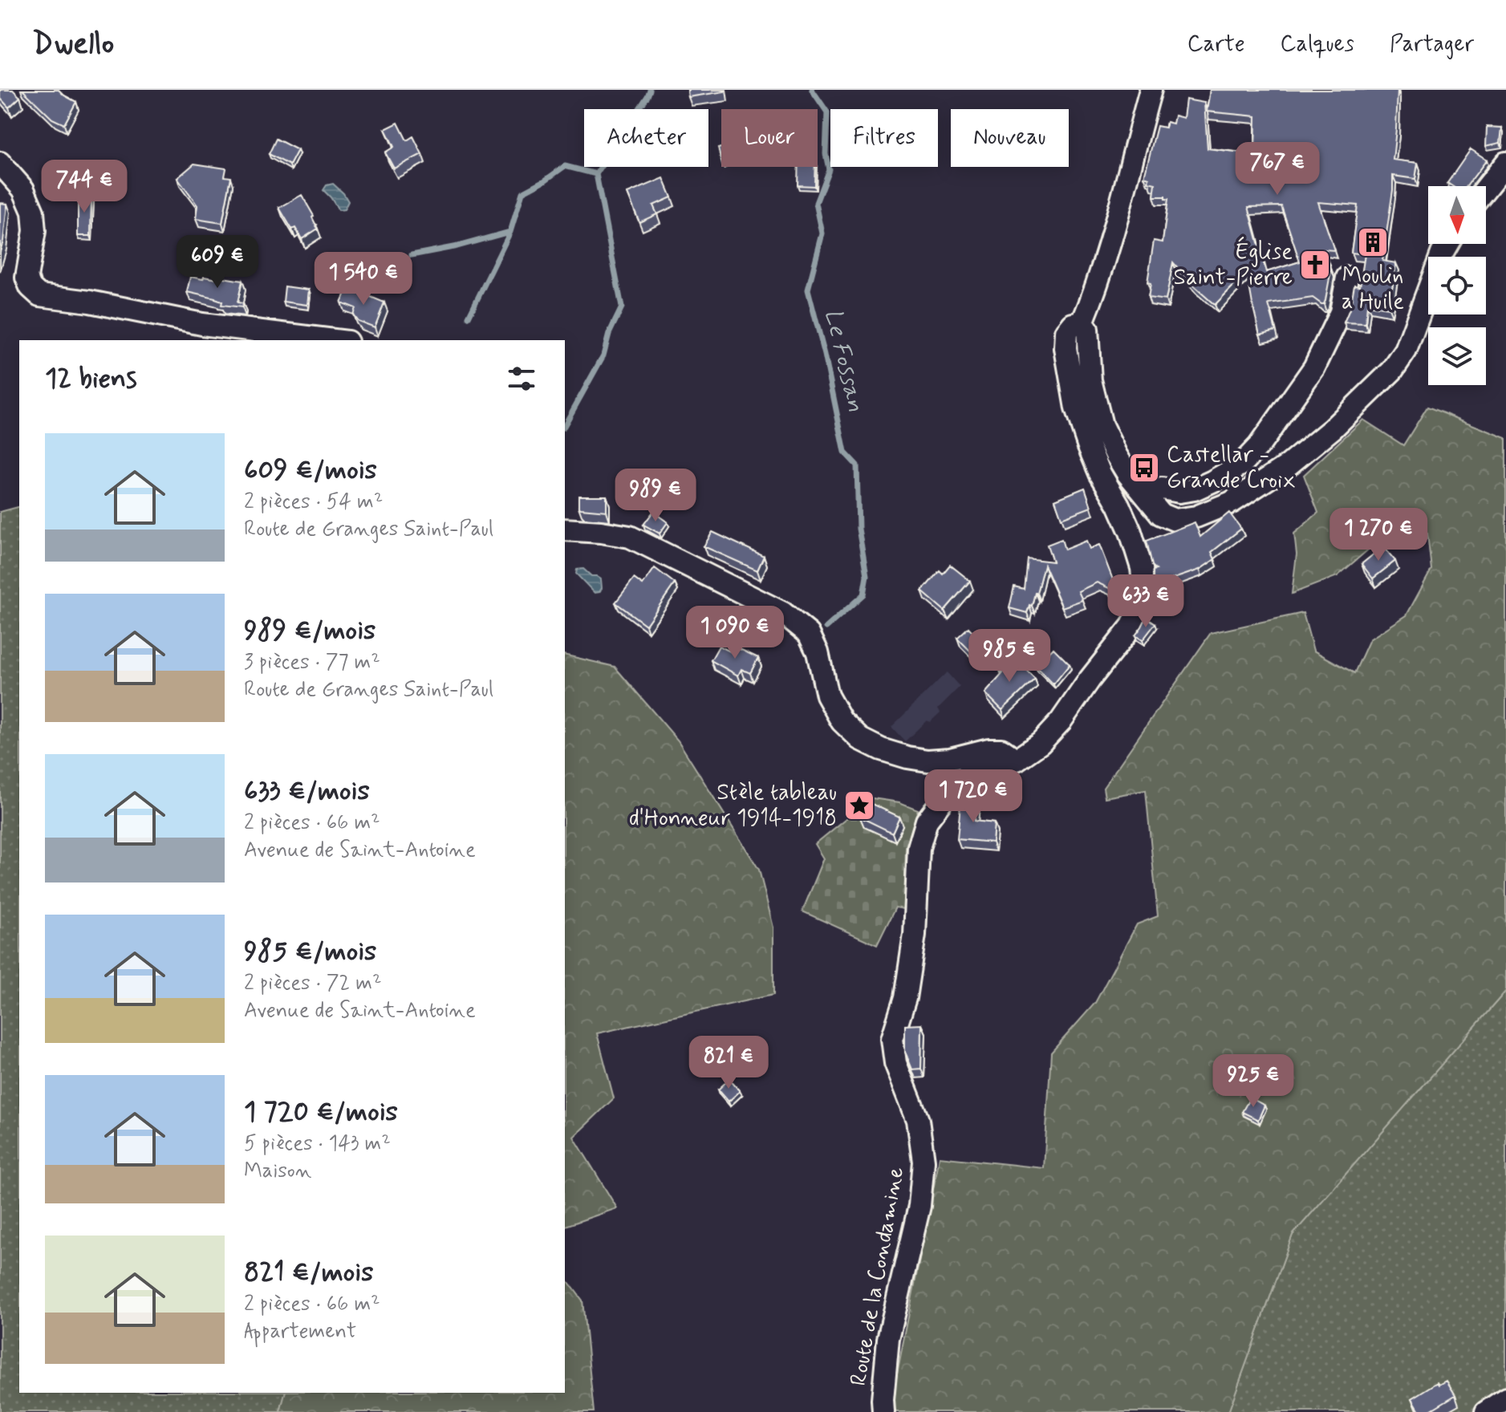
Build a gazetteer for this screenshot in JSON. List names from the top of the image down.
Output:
{
  "streets": {
    "street": ["Route de la Condamine"]
  },
  "water": ["Le Fossan"],
  "places": {
    "building": ["Moulin a Huile"],
    "church": ["Église Saint-Pierre"],
    "bus stop": ["Castellar - Grande Croix"],
    "place": ["Stèle tableau d'Honneur 1914-1918"]
  },
  "north": "bottom",
  "page": {
    "header": "Dwello",
    "nav": ["Carte", "Calques", "Partager"],
    "chip": [
      "Acheter",
      "Louer",
      "Filtres",
      "Nouveau"
    ],
    "price": [
      "767 €",
      "744 €",
      "609 €",
      "1 540 €",
      "989 €",
      "1 270 €",
      "633 €",
      "1 090 €",
      "985 €",
      "1 720 €",
      "821 €",
      "925 €"
    ],
    "heading": "12 biens",
    "list": [
      {
        "name": "609 €/mois",
        "note": "2 pièces · 54 m² · Route de Granges Saint-Paul"
      },
      {
        "name": "989 €/mois",
        "note": "3 pièces · 77 m² · Route de Granges Saint-Paul"
      },
      {
        "name": "633 €/mois",
        "note": "2 pièces · 66 m² · Avenue de Saint-Antoine"
      },
      {
        "name": "985 €/mois",
        "note": "2 pièces · 72 m² · Avenue de Saint-Antoine"
      },
      {
        "name": "1 720 €/mois",
        "note": "5 pièces · 143 m² · Maison"
      },
      {
        "name": "821 €/mois",
        "note": "2 pièces · 66 m² · Appartement"
      }
    ]
  }
}
